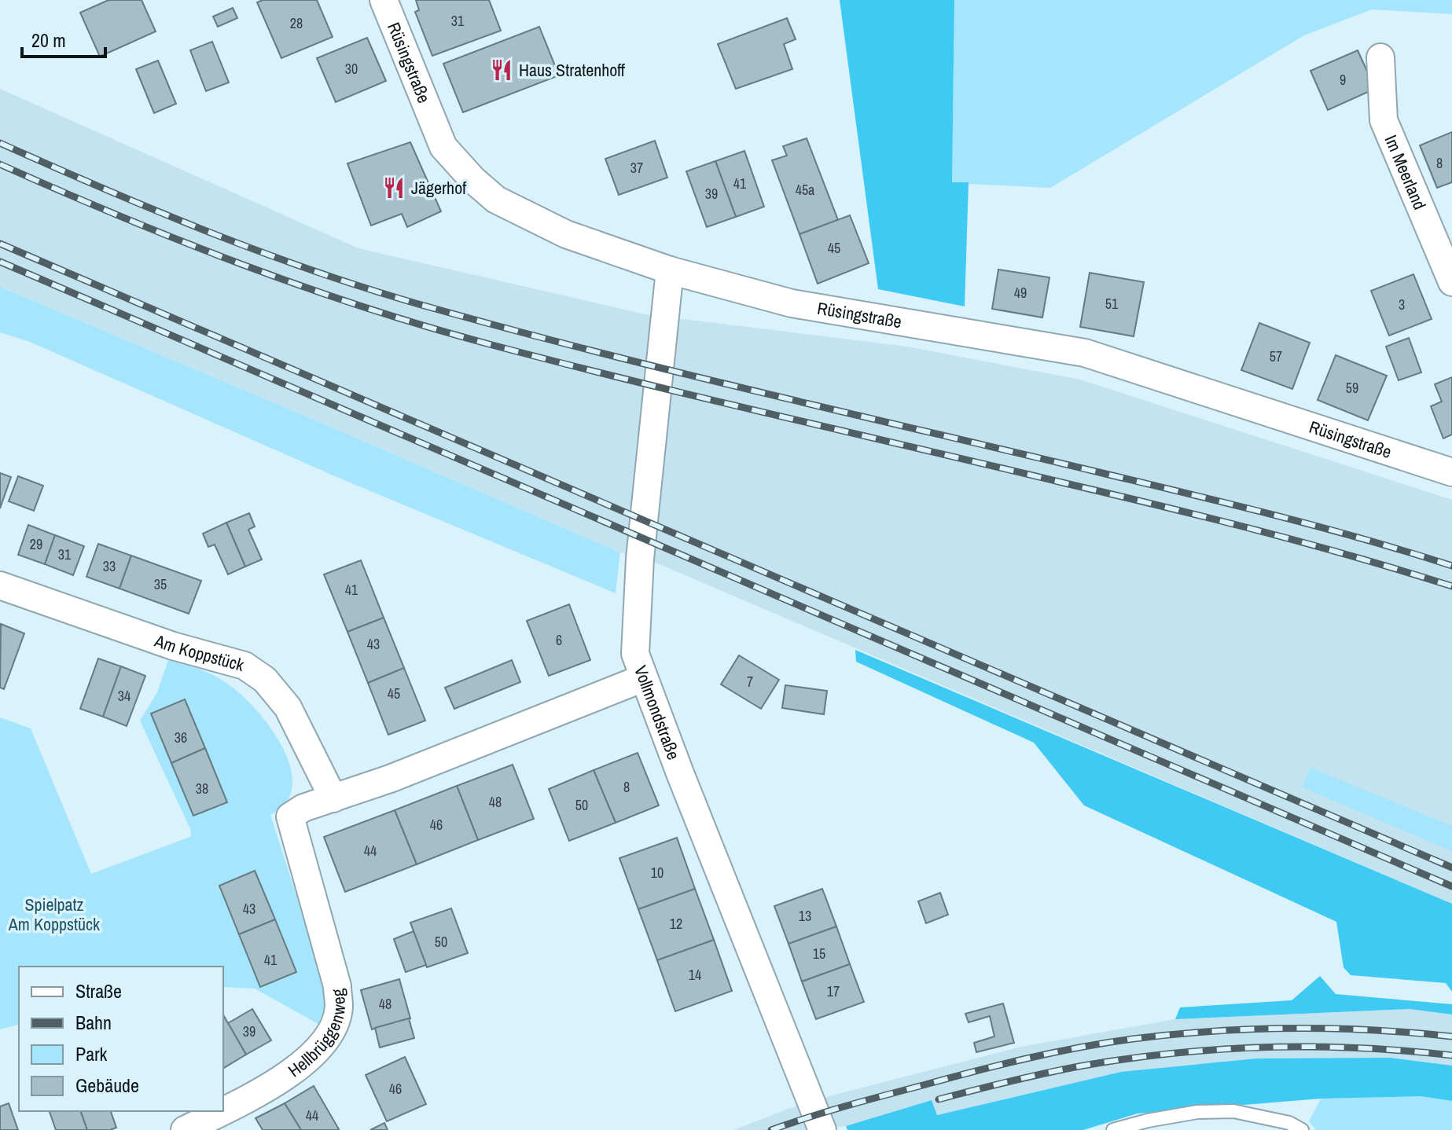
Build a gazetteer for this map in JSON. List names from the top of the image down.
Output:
{
  "streets": {
    "street": [
      "Rüsingstraße",
      "Im Meerland",
      "Am Koppstück",
      "Vollmondstraße",
      "Hellbrüggenweg"
    ]
  },
  "crossings": [
    ["Rüsingstraße", "Vollmondstraße"],
    ["Am Koppstück", "Hellbrüggenweg"]
  ],
  "parks": ["Spielpatz Am Koppstück"],
  "places": {
    "restaurant": ["Haus Stratenhoff", "Jägerhof"]
  },
  "house_numbers": [
    "31",
    "28",
    "30",
    "9",
    "8",
    "37",
    "41",
    "45a",
    "39",
    "45",
    "49",
    "51",
    "3",
    "57",
    "59",
    "29",
    "31",
    "33",
    "35",
    "41",
    "6",
    "43",
    "7",
    "45",
    "34",
    "36",
    "8",
    "38",
    "48",
    "50",
    "46",
    "44",
    "10",
    "43",
    "13",
    "12",
    "50",
    "15",
    "41",
    "14",
    "17",
    "48",
    "39",
    "46",
    "44"
  ],
  "legend": [
    "Straße",
    "Bahn",
    "Park",
    "Gebäude"
  ],
  "scale_bar": "20 m"
}
